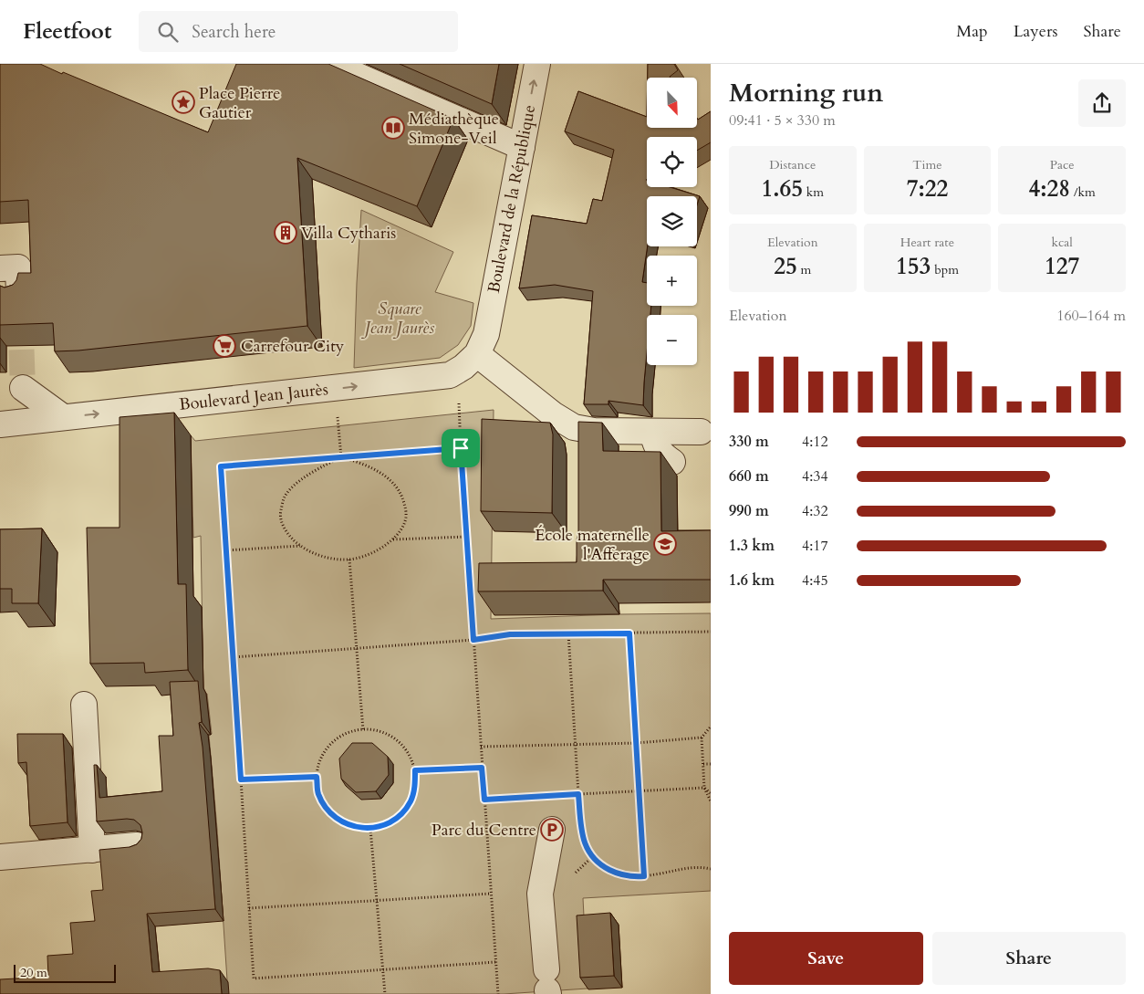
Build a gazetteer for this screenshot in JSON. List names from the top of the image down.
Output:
{
  "streets": {
    "street": ["Boulevard de la République", "Boulevard Jean Jaurès"]
  },
  "crossings": [
    ["Boulevard de la République", "Boulevard Jean Jaurès"]
  ],
  "one_way": ["Boulevard Jean Jaurès"],
  "parks": ["Square Jean Jaurès"],
  "places": {
    "place": ["Place Pierre Gautier"],
    "library": ["Médiathèque Simone-Veil"],
    "building": ["Villa Cytharis"],
    "supermarket": ["Carrefour City"],
    "school or university": ["École maternelle l'Afferage"],
    "parking": ["Parc du Centre"]
  },
  "scale_bar": "20 m",
  "north": "bottom right",
  "page": {
    "header": "Fleetfoot",
    "search": "Search here",
    "nav": ["Map", "Layers", "Share"],
    "heading": ["Morning run", "09:41 · 5 × 330 m"],
    "map_buttons": ["+", "−"],
    "stats": [
      ["Distance", "1.65 km"],
      ["Time", "7:22"],
      ["Pace", "4:28 /km"],
      ["Elevation", "25 m"],
      ["Heart rate", "153 bpm"],
      ["kcal", "127"]
    ],
    "chart": ["Elevation", "160–164 m"],
    "list": [
      {
        "name": "330 m",
        "note": "4:12"
      },
      {
        "name": "660 m",
        "note": "4:34"
      },
      {
        "name": "990 m",
        "note": "4:32"
      },
      {
        "name": "1.3 km",
        "note": "4:17"
      },
      {
        "name": "1.6 km",
        "note": "4:45"
      }
    ],
    "buttons": ["Save", "Share"],
    "scale": "20 m"
  }
}
